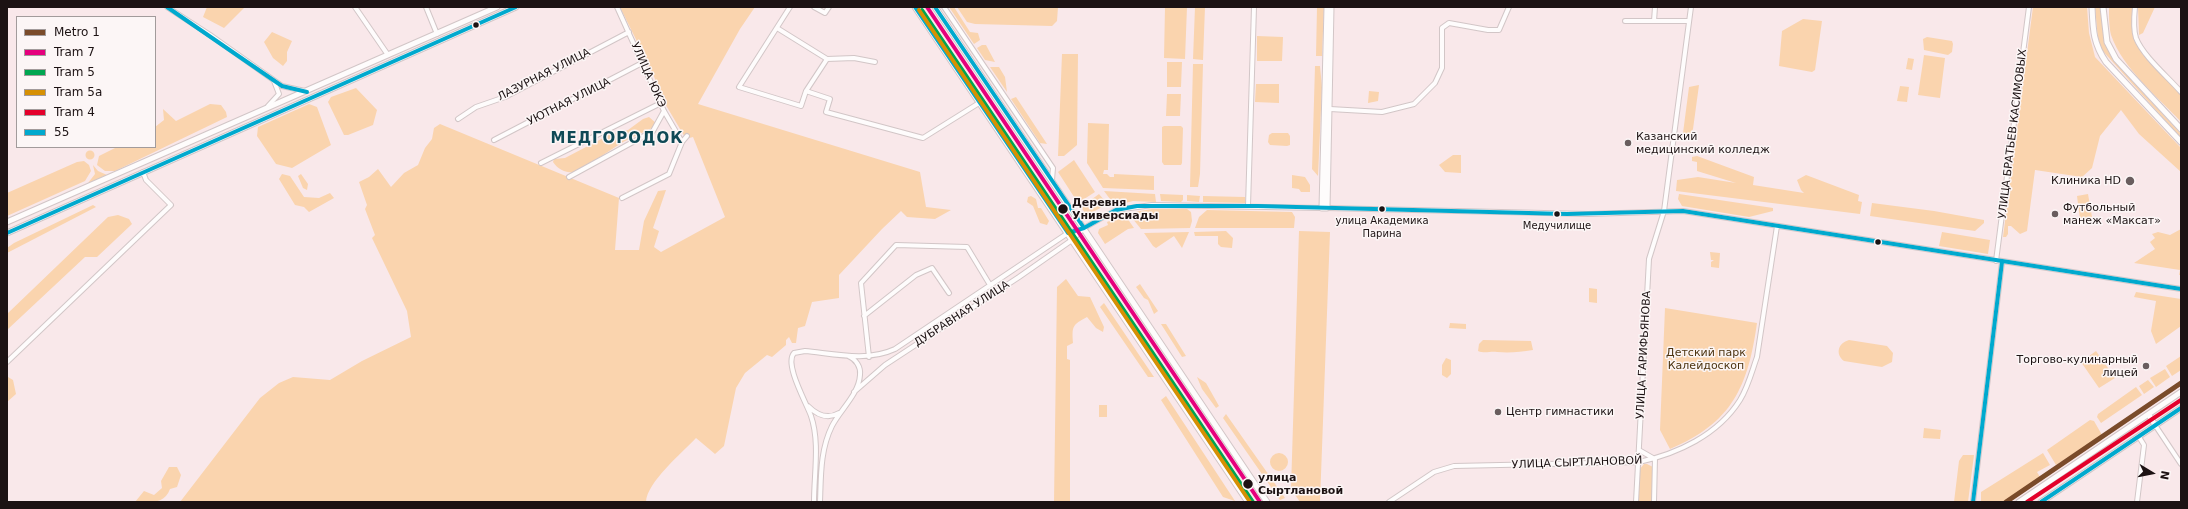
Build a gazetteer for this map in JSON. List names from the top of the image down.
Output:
{
  "streets": {
    "street": [
      "ЛАЗУРНАЯ УЛИЦА",
      "УЛИЦА ЮКЭ",
      "УЮТНАЯ УЛИЦА",
      "УЛИЦА БРАТЬЕВ КАСИМОВЫХ",
      "ДУБРАВНАЯ УЛИЦА",
      "УЛИЦА ГАРИФЬЯНОВА",
      "УЛИЦА СЫРТЛАНОВОЙ"
    ]
  },
  "crossings": [
    ["ЛАЗУРНАЯ УЛИЦА", "УЛИЦА ЮКЭ"],
    ["УЛИЦА ЮКЭ", "УЮТНАЯ УЛИЦА"],
    ["УЛИЦА ГАРИФЬЯНОВА", "УЛИЦА СЫРТЛАНОВОЙ"]
  ],
  "districts": ["МЕДГОРОДОК"],
  "parks": ["Детский парк Калейдоскоп"],
  "places": [
    "Казанский медицинский колледж",
    "Клиника HD",
    "Деревня Универсиады",
    "улица Академика Парина",
    "Медучилище",
    "Футбольный манеж «Максат»",
    "Торгово-кулинарный лицей",
    "Центр гимнастики",
    "улица Сыртлановой"
  ],
  "lines": [
    "tram line 7",
    "transit line 55",
    "tram line 5",
    "tram line 5а",
    "metro line 1",
    "tram line 4"
  ],
  "legend": [
    "Metro 1",
    "Tram 7",
    "Tram 5",
    "Tram 5а",
    "Tram 4",
    "55"
  ],
  "north": "right"
}
